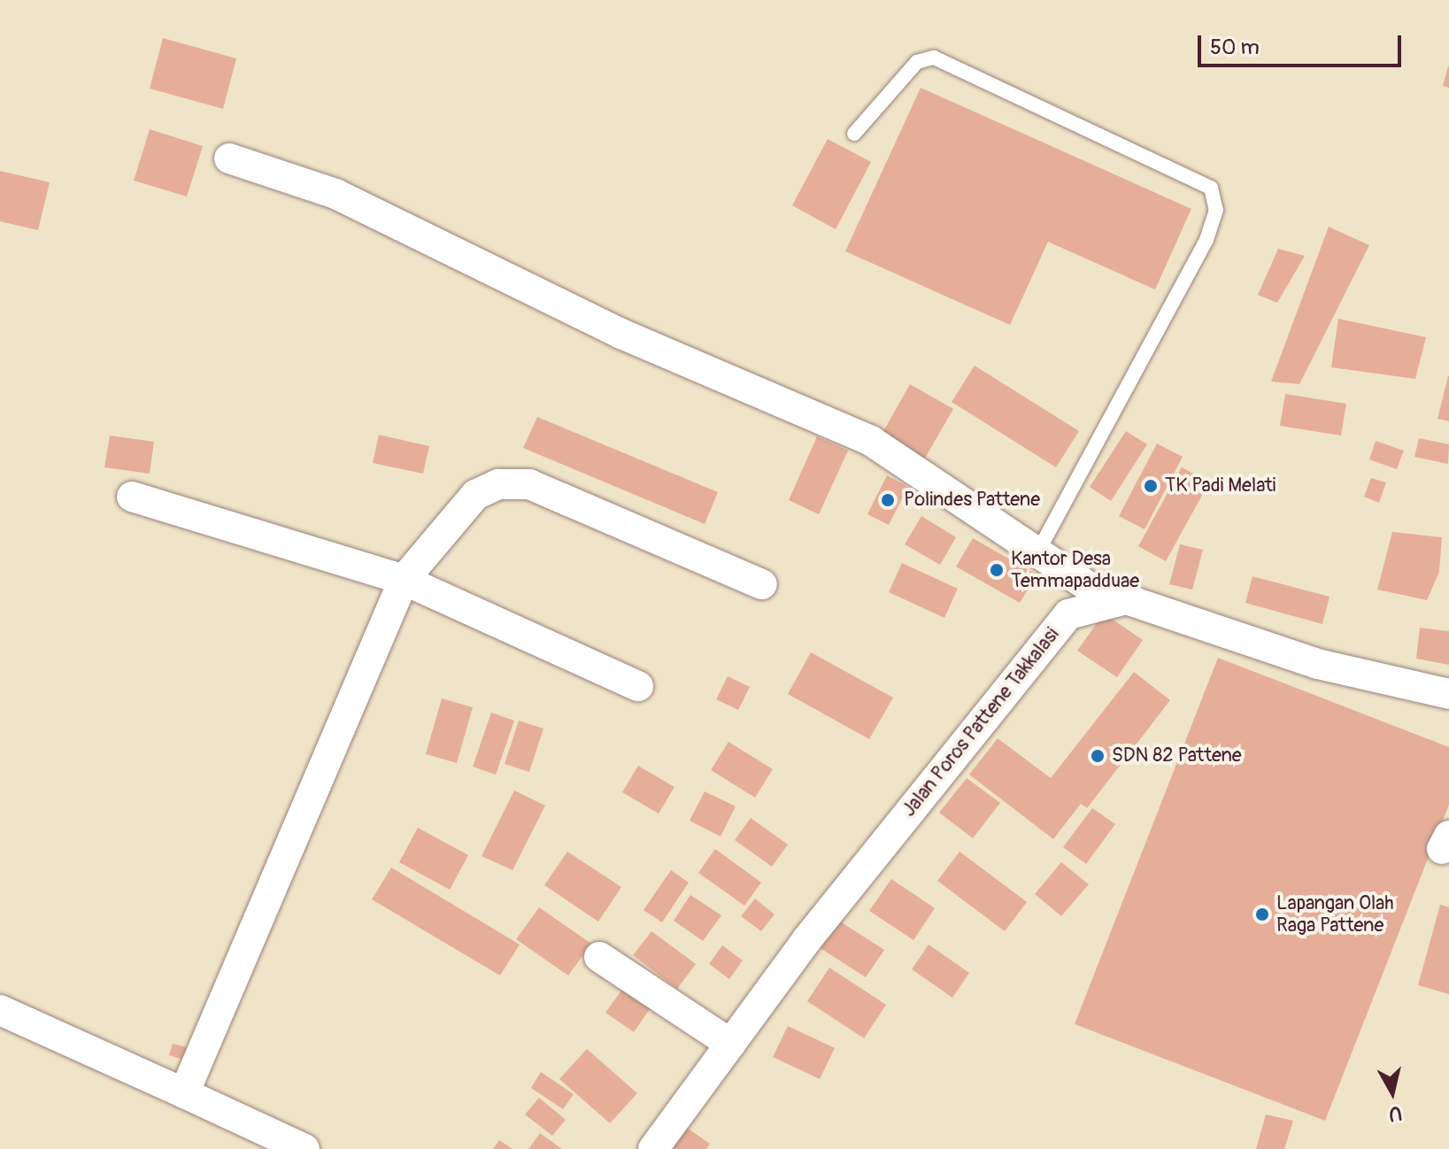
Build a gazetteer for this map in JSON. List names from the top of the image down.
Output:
{
  "streets": {
    "street": ["Jalan Poros Pattene Takkalasi"]
  },
  "places": [
    "TK Padi Melati",
    "Polindes Pattene",
    "Kantor Desa Temmapadduae",
    "SDN 82 Pattene",
    "Lapangan Olah Raga Pattene"
  ],
  "scale_bar": "50 m",
  "north": "bottom"
}
